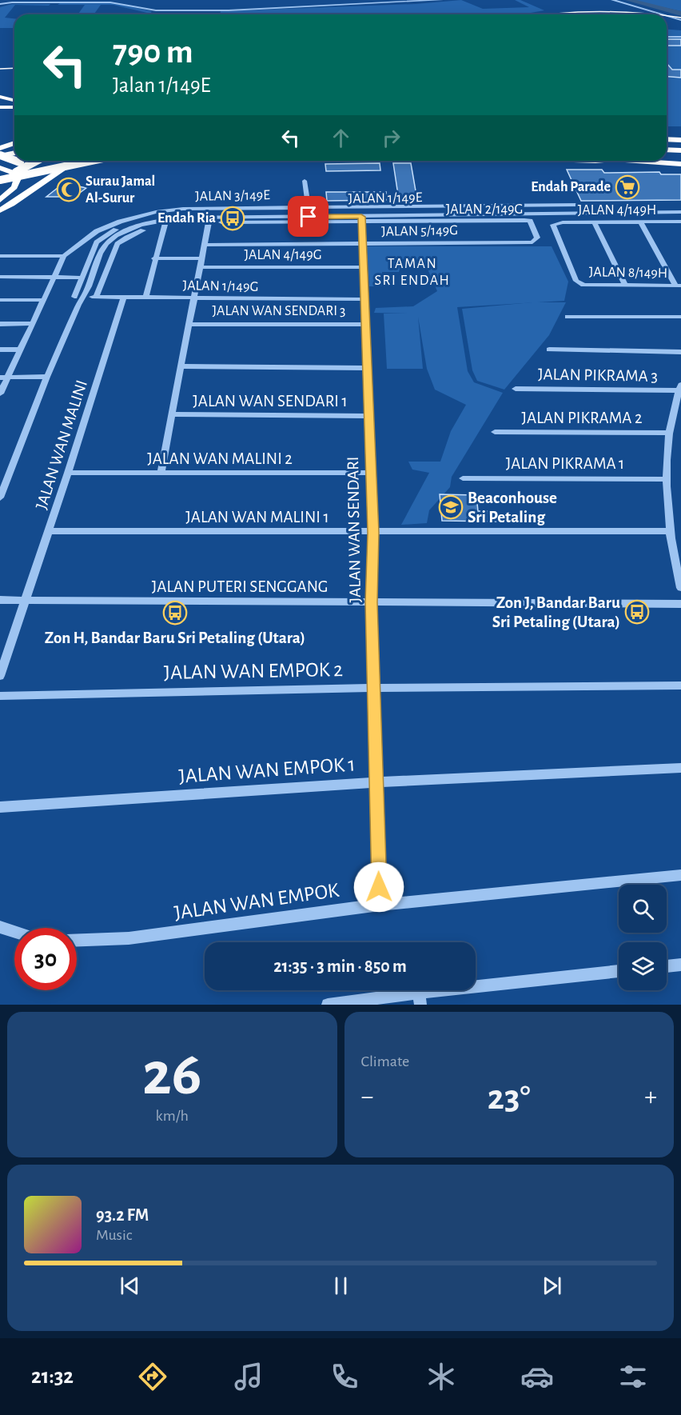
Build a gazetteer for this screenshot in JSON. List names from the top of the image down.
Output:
{
  "streets": {
    "street": [
      "JALAN 3/149E",
      "JALAN 1/149E",
      "JALAN 2/149G",
      "JALAN 4/149H",
      "JALAN 5/149G",
      "JALAN 4/149G",
      "JALAN 8/149H",
      "JALAN 1/149G",
      "JALAN WAN SENDARI 3",
      "JALAN PIKRAMA 3",
      "JALAN WAN SENDARI 1",
      "JALAN PIKRAMA 2",
      "JALAN WAN MALINI",
      "JALAN WAN MALINI 2",
      "JALAN PIKRAMA 1",
      "JALAN WAN MALINI 1",
      "JALAN WAN SENDARI",
      "JALAN PUTERI SENGGANG",
      "JALAN WAN EMPOK 2",
      "JALAN WAN EMPOK 1",
      "JALAN WAN EMPOK"
    ]
  },
  "crossings": [
    ["JALAN 3/149E", "JALAN 1/149E"],
    ["JALAN 1/149E", "JALAN 2/149G"],
    ["JALAN 1/149E", "JALAN 1/149G"],
    ["JALAN 1/149E", "JALAN WAN SENDARI"],
    ["JALAN 2/149G", "JALAN 5/149G"],
    ["JALAN 2/149G", "JALAN 1/149G"],
    ["JALAN 2/149G", "JALAN WAN SENDARI"],
    ["JALAN 4/149H", "JALAN 8/149H"],
    ["JALAN 5/149G", "JALAN WAN SENDARI"],
    ["JALAN 4/149G", "JALAN WAN SENDARI"],
    ["JALAN 1/149G", "JALAN WAN MALINI"],
    ["JALAN 1/149G", "JALAN WAN SENDARI"],
    ["JALAN WAN SENDARI 3", "JALAN WAN SENDARI"],
    ["JALAN WAN SENDARI 1", "JALAN WAN SENDARI"],
    ["JALAN WAN MALINI", "JALAN WAN MALINI 2"],
    ["JALAN WAN MALINI", "JALAN WAN MALINI 1"],
    ["JALAN WAN MALINI", "JALAN PUTERI SENGGANG"],
    ["JALAN WAN MALINI 2", "JALAN WAN SENDARI"],
    ["JALAN WAN MALINI 1", "JALAN WAN SENDARI"],
    ["JALAN WAN SENDARI", "JALAN PUTERI SENGGANG"],
    ["JALAN WAN SENDARI", "JALAN WAN EMPOK 2"],
    ["JALAN WAN SENDARI", "JALAN WAN EMPOK 1"],
    ["JALAN WAN SENDARI", "JALAN WAN EMPOK"]
  ],
  "districts": ["TAMAN SRI ENDAH"],
  "places": {
    "supermarket": ["Endah Parade"],
    "mosque": ["Surau Jamal Al-Surur"],
    "bus stop": ["Endah Ria", "Zon J, Bandar Baru Sri Petaling (Utara)", "Zon H, Bandar Baru Sri Petaling (Utara)"],
    "school or university": ["Beaconhouse Sri Petaling"]
  },
  "page": {
    "turn": ["790 m", "Jalan 1/149E"],
    "limit": "30",
    "trip": "21:35 · 3 min · 850 m",
    "tile": [
      ["26", "km/h"],
      "Climate"
    ],
    "heat": ["−", "23°", "+"],
    "song": ["93.2 FM", "Music"],
    "tabs": "21:32"
  }
}
